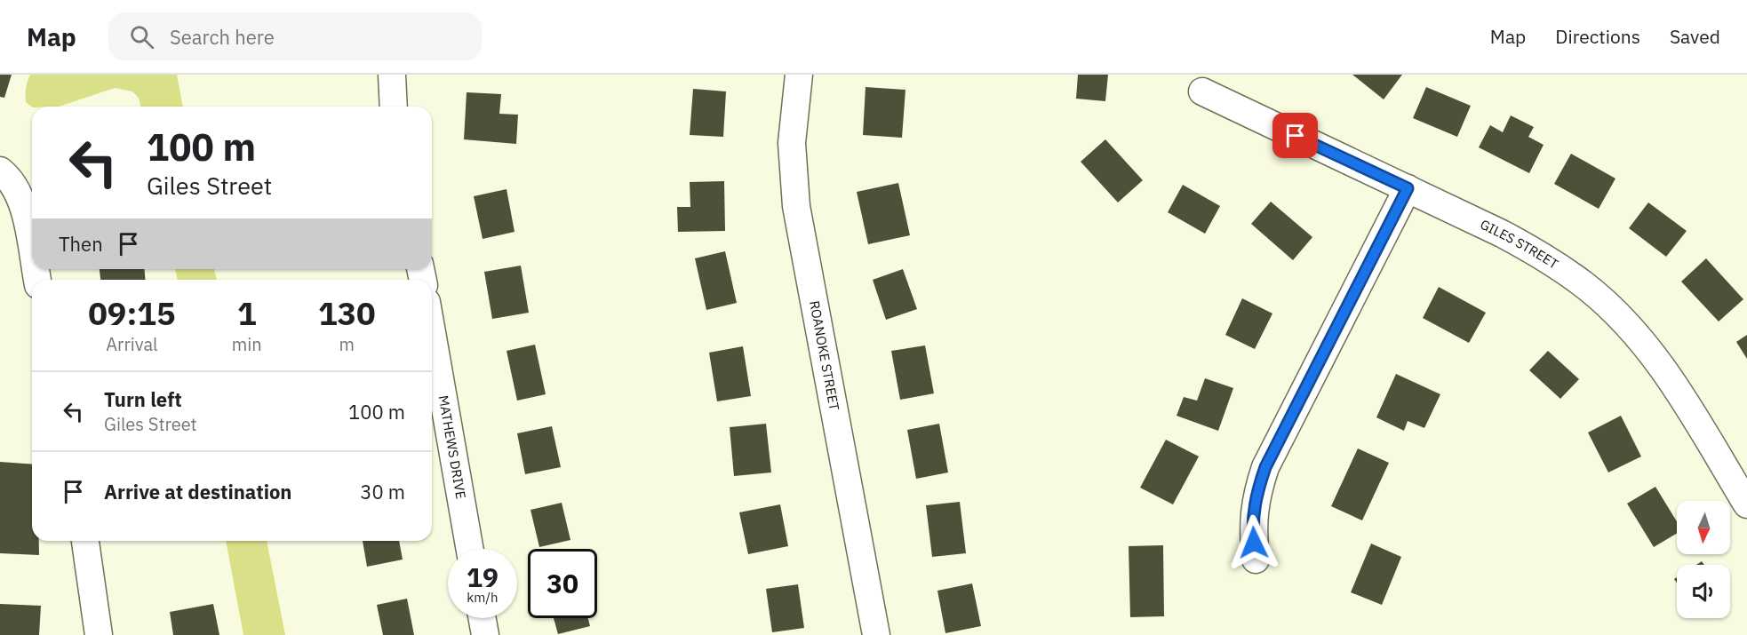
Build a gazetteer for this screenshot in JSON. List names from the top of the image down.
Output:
{
  "streets": {
    "street": ["GILES STREET", "ROANOKE STREET", "MATHEWS DRIVE"]
  },
  "north": "bottom",
  "page": {
    "header": "Map",
    "search": "Search here",
    "nav": ["Map", "Directions", "Saved"],
    "turn": ["100 m", "Giles Street"],
    "then": "Then",
    "eta": [
      "09:15",
      "Arrival",
      "1",
      "min",
      "130",
      "m"
    ],
    "list": [
      {
        "name": "Turn left",
        "note": "Giles Street",
        "value": "100 m"
      },
      {
        "name": "Arrive at destination",
        "value": "30 m"
      }
    ],
    "speed": "19 km/h",
    "limit": "30"
  }
}
